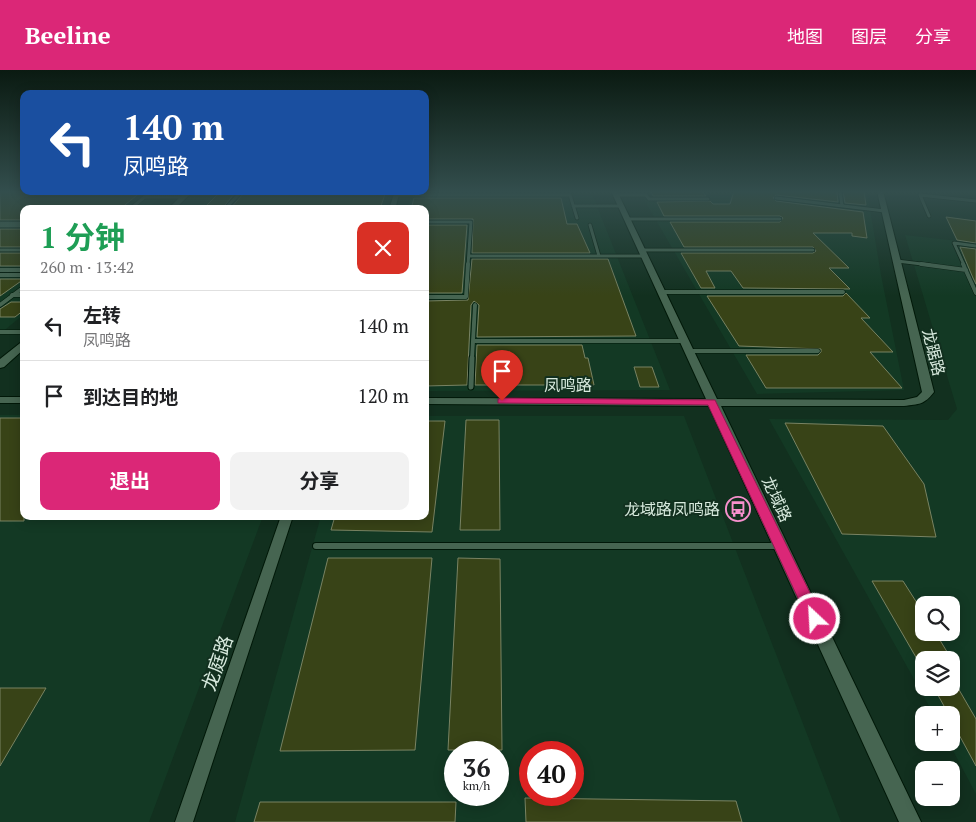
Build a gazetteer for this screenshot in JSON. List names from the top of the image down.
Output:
{
  "streets": {
    "street": [
      "龙踞路",
      "凤鸣路",
      "龙域路",
      "龙庭路"
    ]
  },
  "crossings": [
    ["龙踞路", "凤鸣路"],
    ["龙踞路", "龙域路"],
    ["凤鸣路", "龙域路"]
  ],
  "places": {
    "bus stop": ["龙域路凤鸣路"]
  },
  "page": {
    "header": "Beeline",
    "nav": ["地图", "图层", "分享"],
    "turn": ["140 m", "凤鸣路"],
    "heading": ["1 分钟", "260 m · 13:42"],
    "list": [
      {
        "name": "左转",
        "note": "凤鸣路",
        "value": "140 m"
      },
      {
        "name": "到达目的地",
        "value": "120 m"
      }
    ],
    "buttons": ["退出", "分享"],
    "map_buttons": ["+", "−"],
    "speed": "36 km/h",
    "limit": "40"
  }
}
